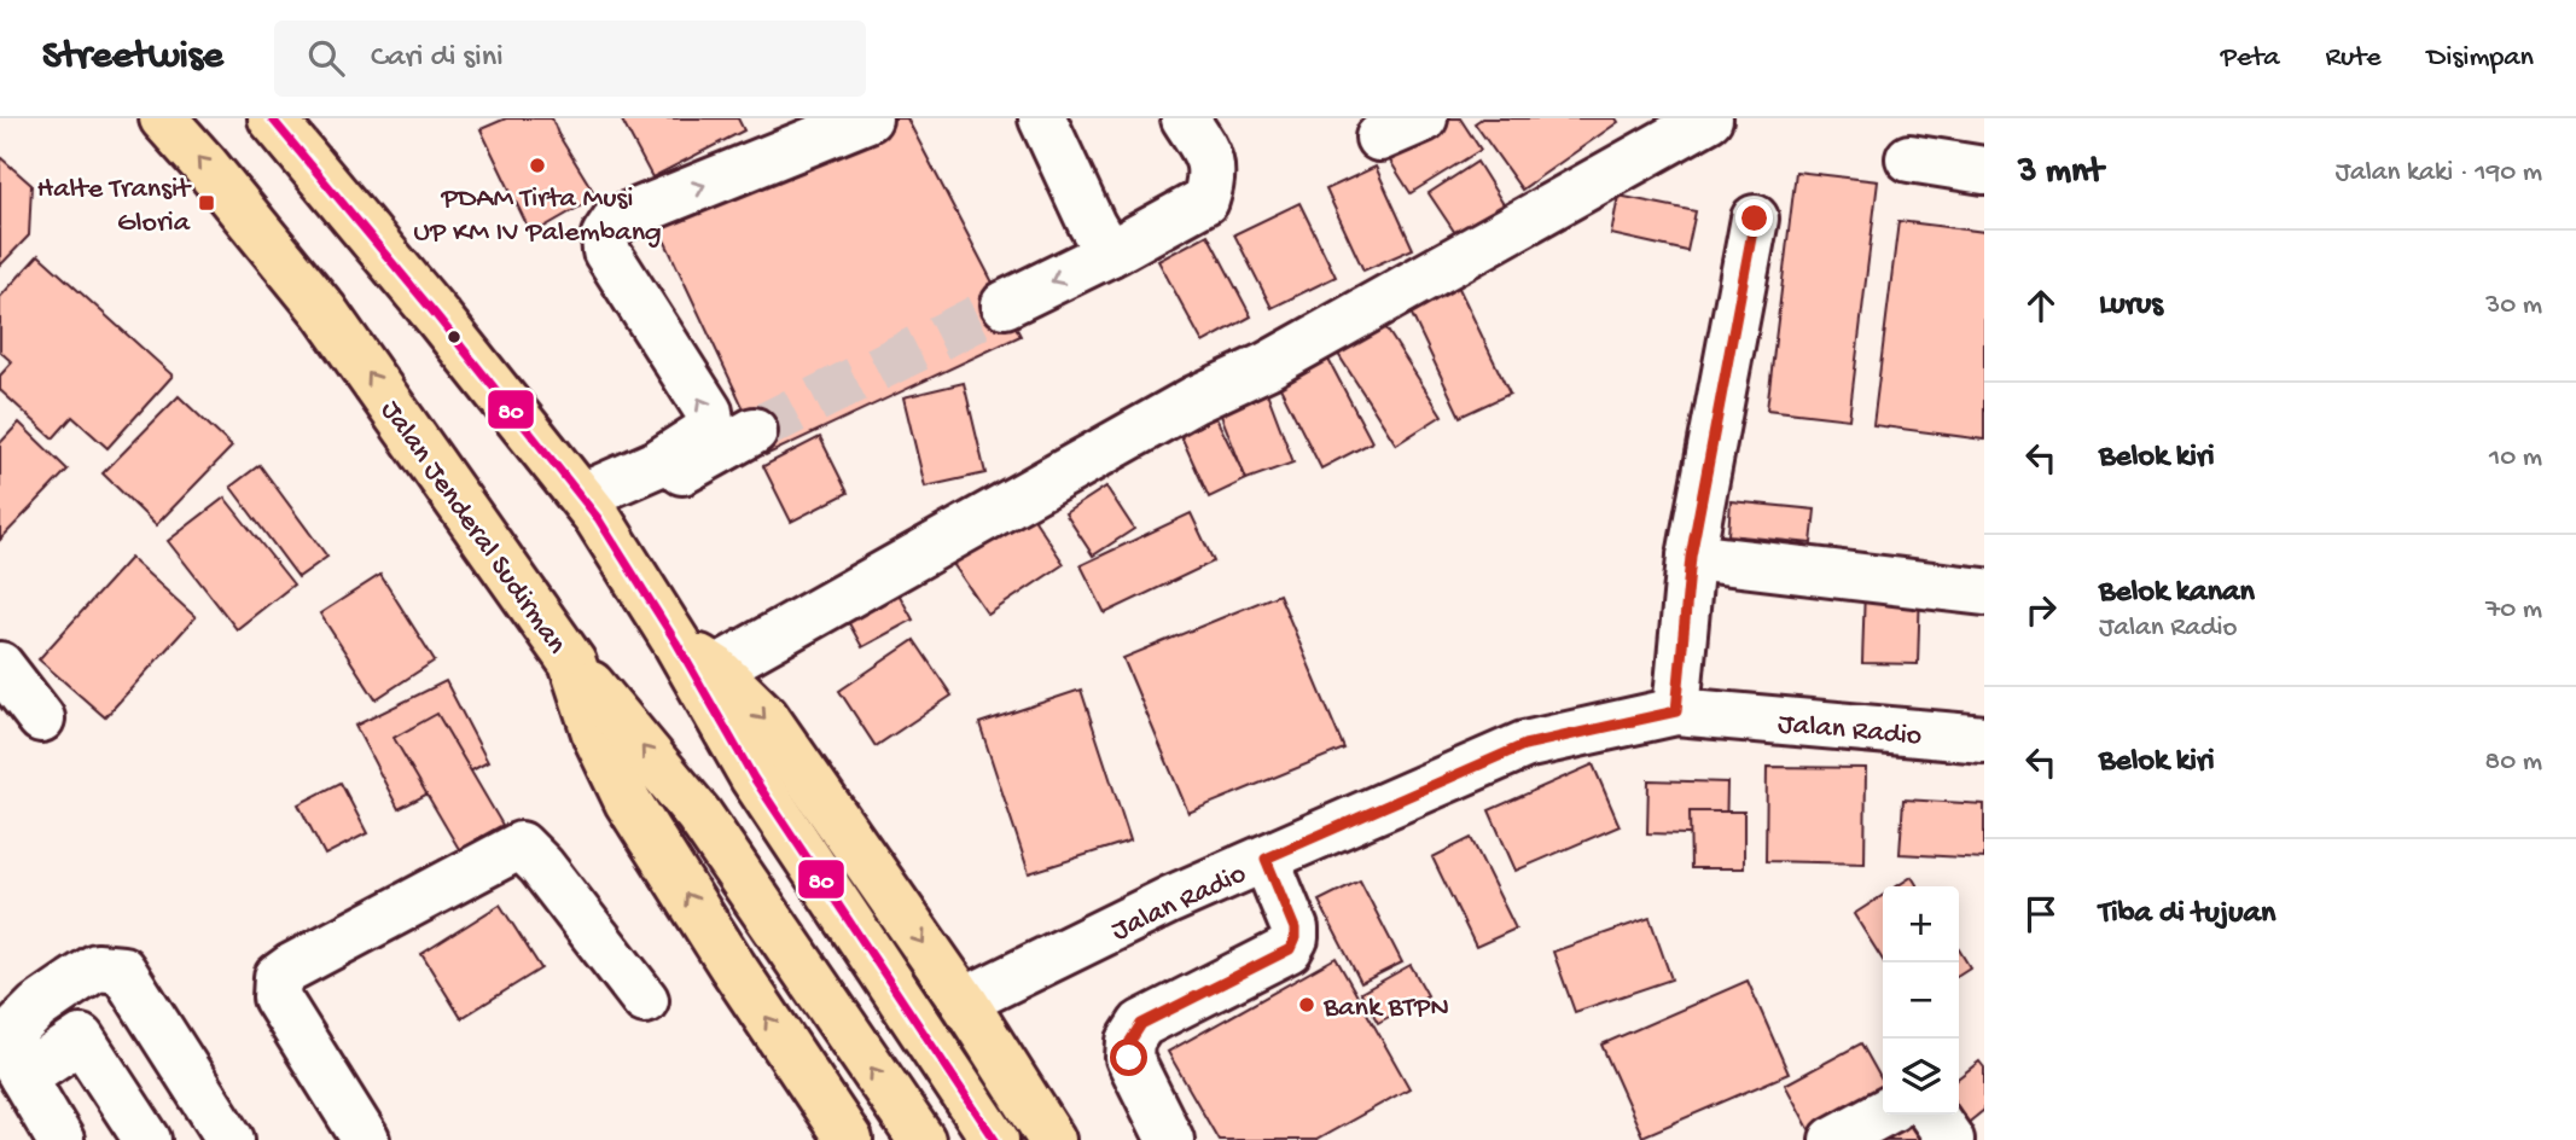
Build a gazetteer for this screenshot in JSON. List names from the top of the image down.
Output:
{
  "streets": {
    "highway": ["Jalan Jenderal Sudirman"],
    "street": ["Jalan Radio"]
  },
  "places": {
    "other": ["PDAM Tirta Musi UP KM IV Palembang", "Bank BTPN"],
    "transit": ["Halte Transit Gloria"]
  },
  "lines": ["transit line 80"],
  "page": {
    "header": "Streetwise",
    "search": "Cari di sini",
    "nav": ["Peta", "Rute", "Disimpan"],
    "heading": ["3 mnt", "Jalan kaki · 190 m"],
    "list": [
      ["Lurus", "30 m"],
      ["Belok kiri", "10 m"],
      ["Belok kanan", "Jalan Radio", "70 m"],
      ["Belok kiri", "80 m"],
      "Tiba di tujuan"
    ],
    "map_buttons": ["+", "−"]
  }
}
